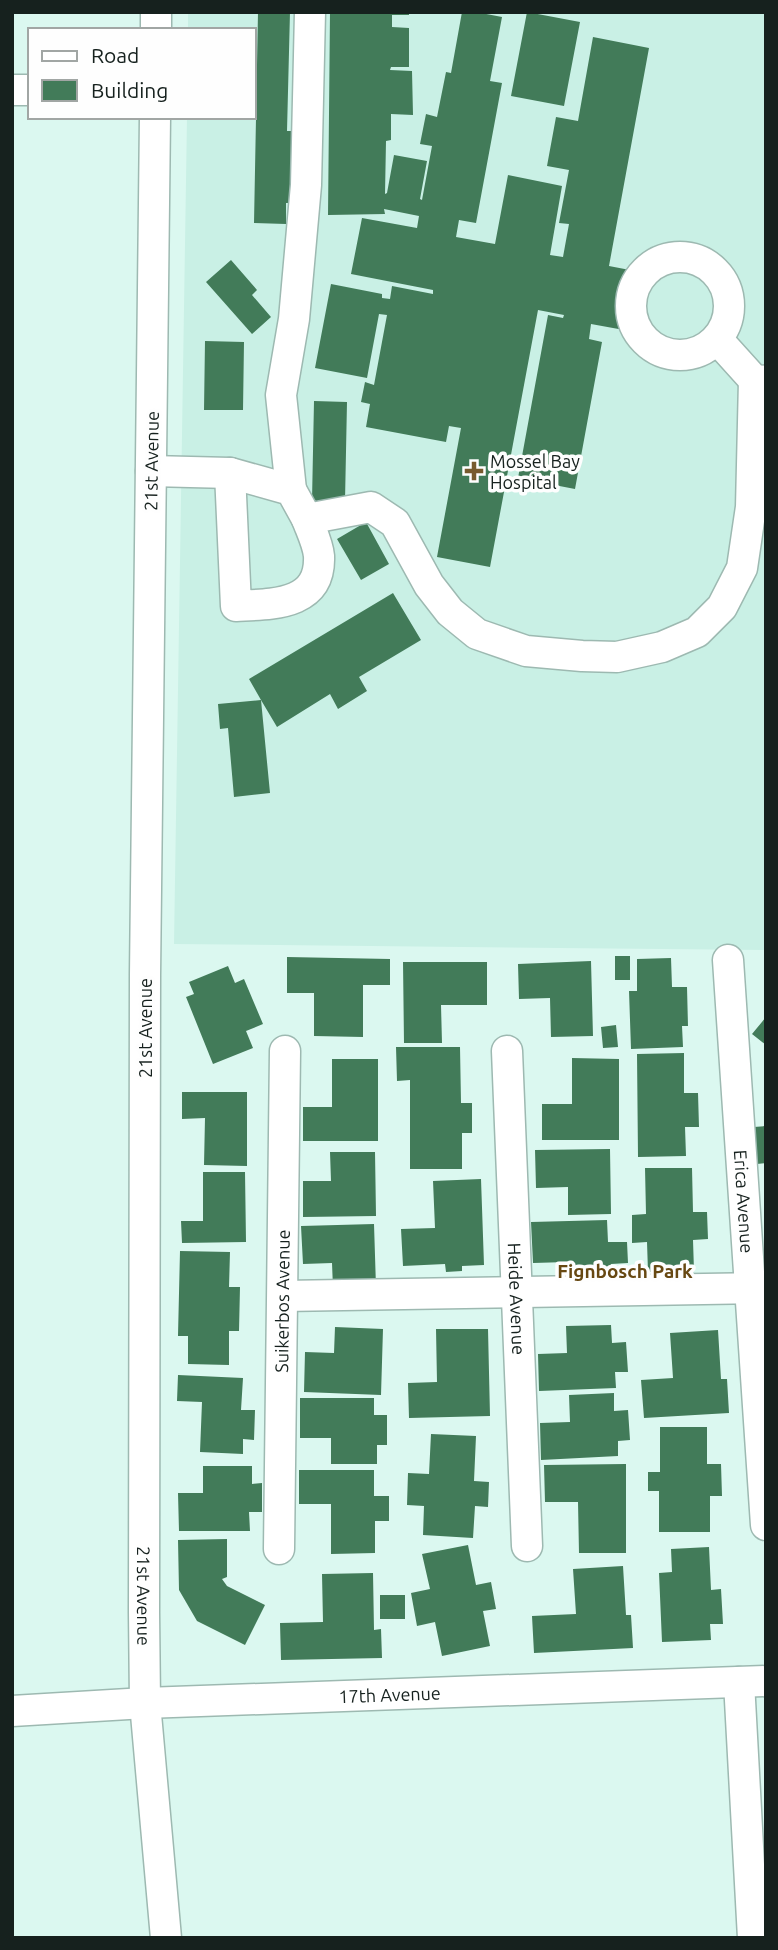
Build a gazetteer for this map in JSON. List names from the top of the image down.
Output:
{
  "streets": {
    "street": [
      "21st Avenue",
      "Erica Avenue",
      "Heide Avenue",
      "Suikerbos Avenue",
      "17th Avenue"
    ]
  },
  "crossings": [
    ["21st Avenue", "17th Avenue"]
  ],
  "districts": ["Fignbosch Park"],
  "places": {
    "health": ["Mossel Bay Hospital"]
  },
  "legend": ["Road", "Building"]
}
